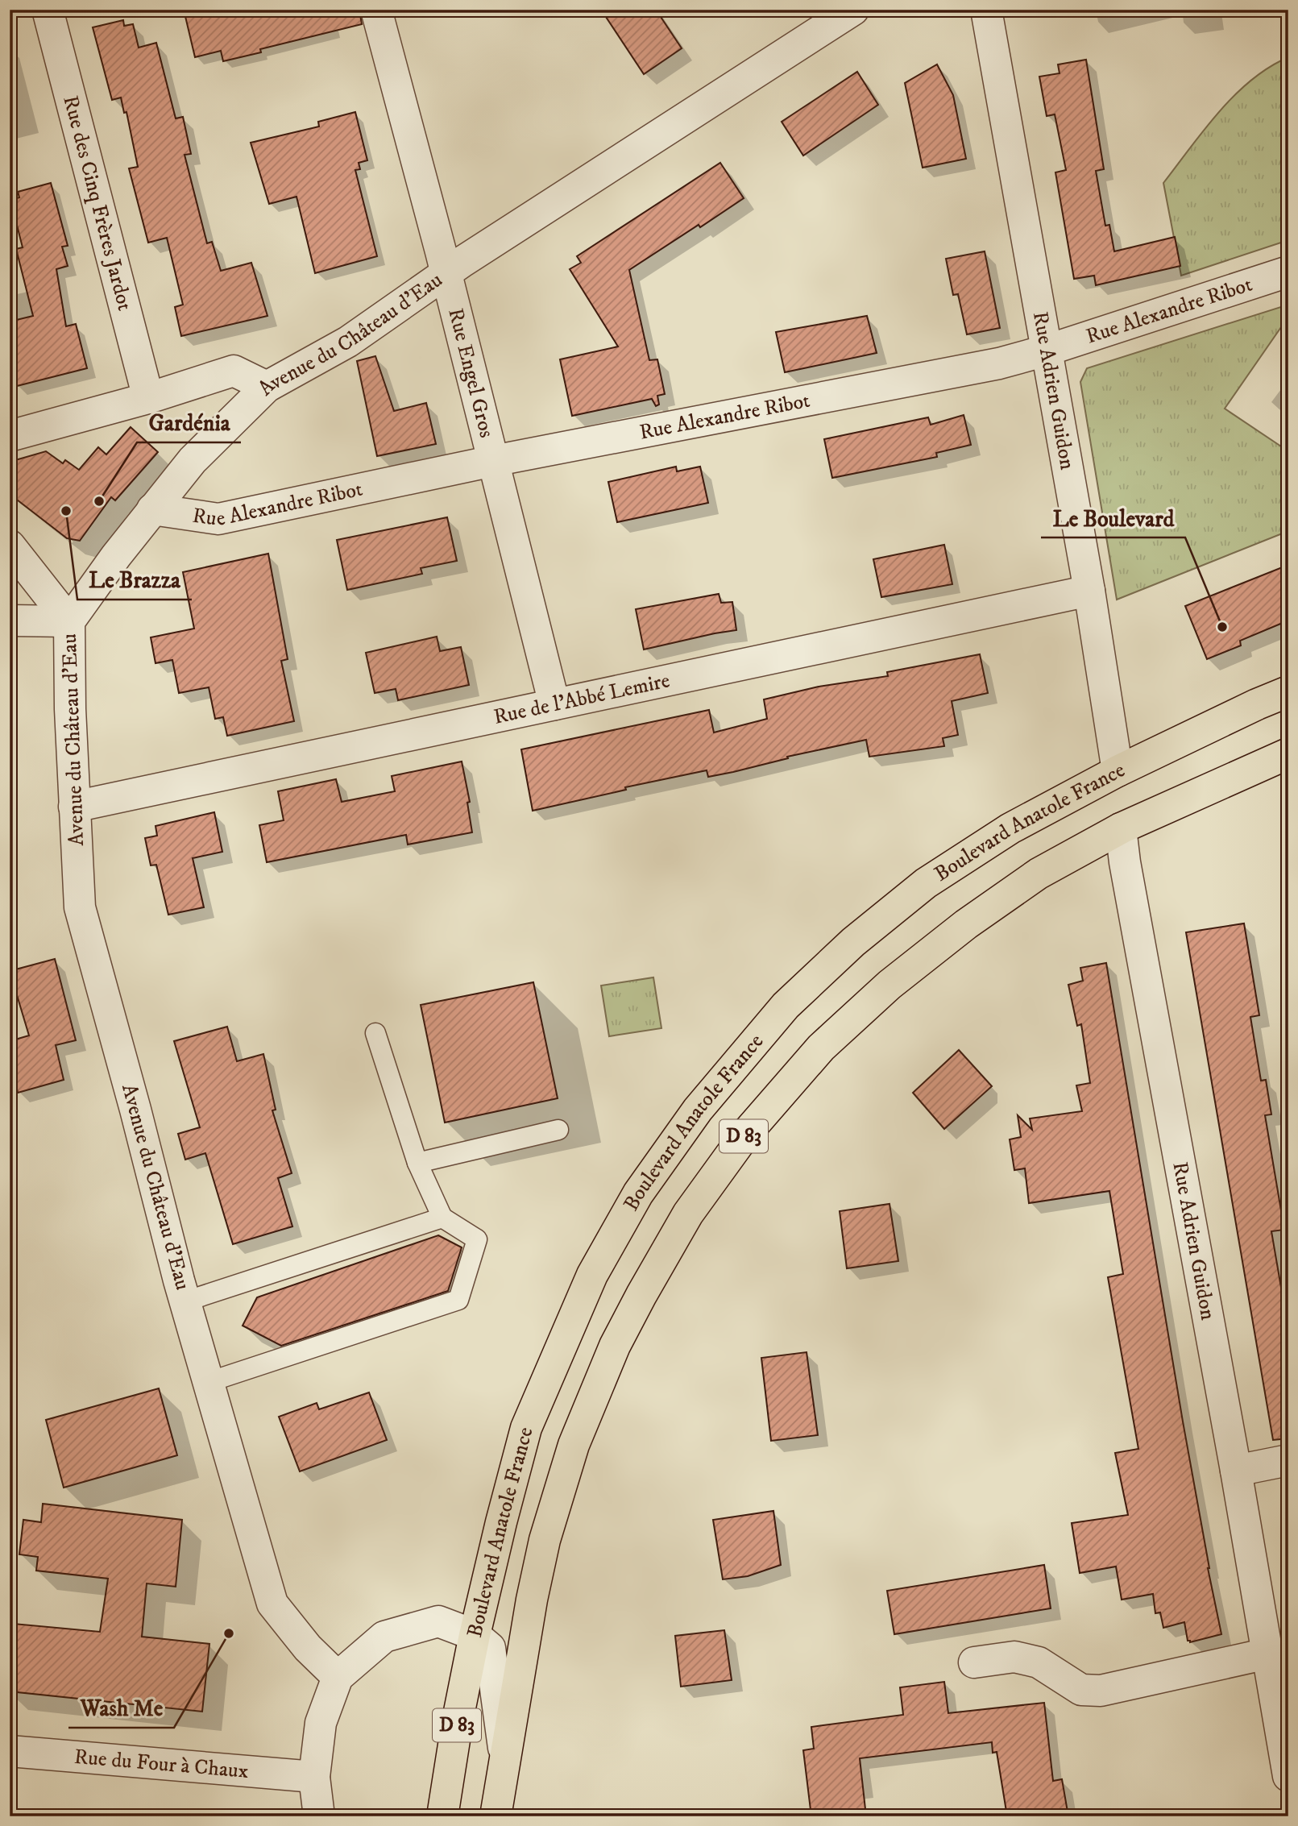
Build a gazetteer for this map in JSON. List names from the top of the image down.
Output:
{
  "streets": {
    "main road": ["Boulevard Anatole France", "D 83"],
    "street": [
      "Rue des Cinq Frères Jardot",
      "Rue Alexandre Ribot",
      "Avenue du Château d'Eau",
      "Rue Engel Gros",
      "Rue Adrien Guidon",
      "Rue de l'Abbé Lemire",
      "Rue du Four à Chaux"
    ]
  },
  "crossings": [
    ["Rue Alexandre Ribot", "Avenue du Château d'Eau"],
    ["Rue Alexandre Ribot", "Rue Engel Gros"],
    ["Rue Alexandre Ribot", "Rue Adrien Guidon"],
    ["Avenue du Château d'Eau", "Rue Engel Gros"],
    ["Avenue du Château d'Eau", "Rue de l'Abbé Lemire"],
    ["Rue Engel Gros", "Rue de l'Abbé Lemire"],
    ["Rue Adrien Guidon", "Rue de l'Abbé Lemire"],
    ["Rue Adrien Guidon", "Boulevard Anatole France"]
  ],
  "places": [
    "Gardénia",
    "Le Brazza",
    "Le Boulevard",
    "Wash Me"
  ]
}
